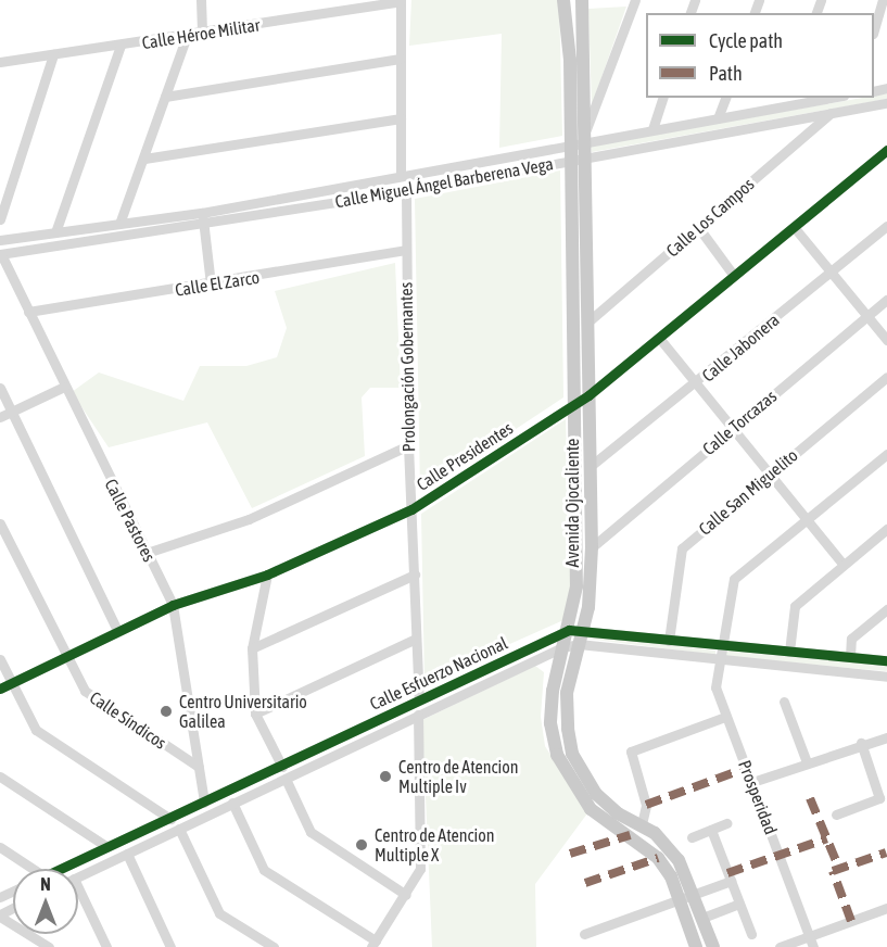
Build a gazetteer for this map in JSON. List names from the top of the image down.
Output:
{
  "streets": {
    "main road": ["Avenida Ojocaliente"],
    "street": [
      "Calle Héroe Militar",
      "Calle Miguel Ángel Barberena Vega",
      "Calle Los Campos",
      "Calle El Zarco",
      "Calle Jabonera",
      "Prolongación Gobernantes",
      "Calle Torcazas",
      "Calle Presidentes",
      "Calle San Miguelito",
      "Calle Pastores",
      "Calle Esfuerzo Nacional",
      "Calle Síndicos",
      "Prosperidad"
    ]
  },
  "crossings": [
    ["Calle Miguel Ángel Barberena Vega", "Calle Los Campos"],
    ["Calle Miguel Ángel Barberena Vega", "Prolongación Gobernantes"],
    ["Calle Miguel Ángel Barberena Vega", "Avenida Ojocaliente"],
    ["Calle Miguel Ángel Barberena Vega", "Calle Pastores"],
    ["Calle Los Campos", "Avenida Ojocaliente"],
    ["Calle El Zarco", "Prolongación Gobernantes"],
    ["Calle El Zarco", "Calle Pastores"],
    ["Calle Jabonera", "Avenida Ojocaliente"],
    ["Prolongación Gobernantes", "Calle Presidentes"],
    ["Prolongación Gobernantes", "Calle Esfuerzo Nacional"],
    ["Calle Torcazas", "Avenida Ojocaliente"],
    ["Calle Presidentes", "Avenida Ojocaliente"],
    ["Calle Presidentes", "Calle Pastores"],
    ["Calle Presidentes", "Calle Síndicos"],
    ["Calle San Miguelito", "Calle Esfuerzo Nacional"],
    ["Avenida Ojocaliente", "Calle Esfuerzo Nacional"],
    ["Calle Pastores", "Calle Esfuerzo Nacional"],
    ["Calle Pastores", "Calle Síndicos"],
    ["Calle Esfuerzo Nacional", "Prosperidad"]
  ],
  "places": ["Centro Universitario Galilea", "Centro de Atencion Multiple Iv", "Centro de Atencion Multiple X"],
  "legend": ["Cycle path", "Path"],
  "north": "top"
}
